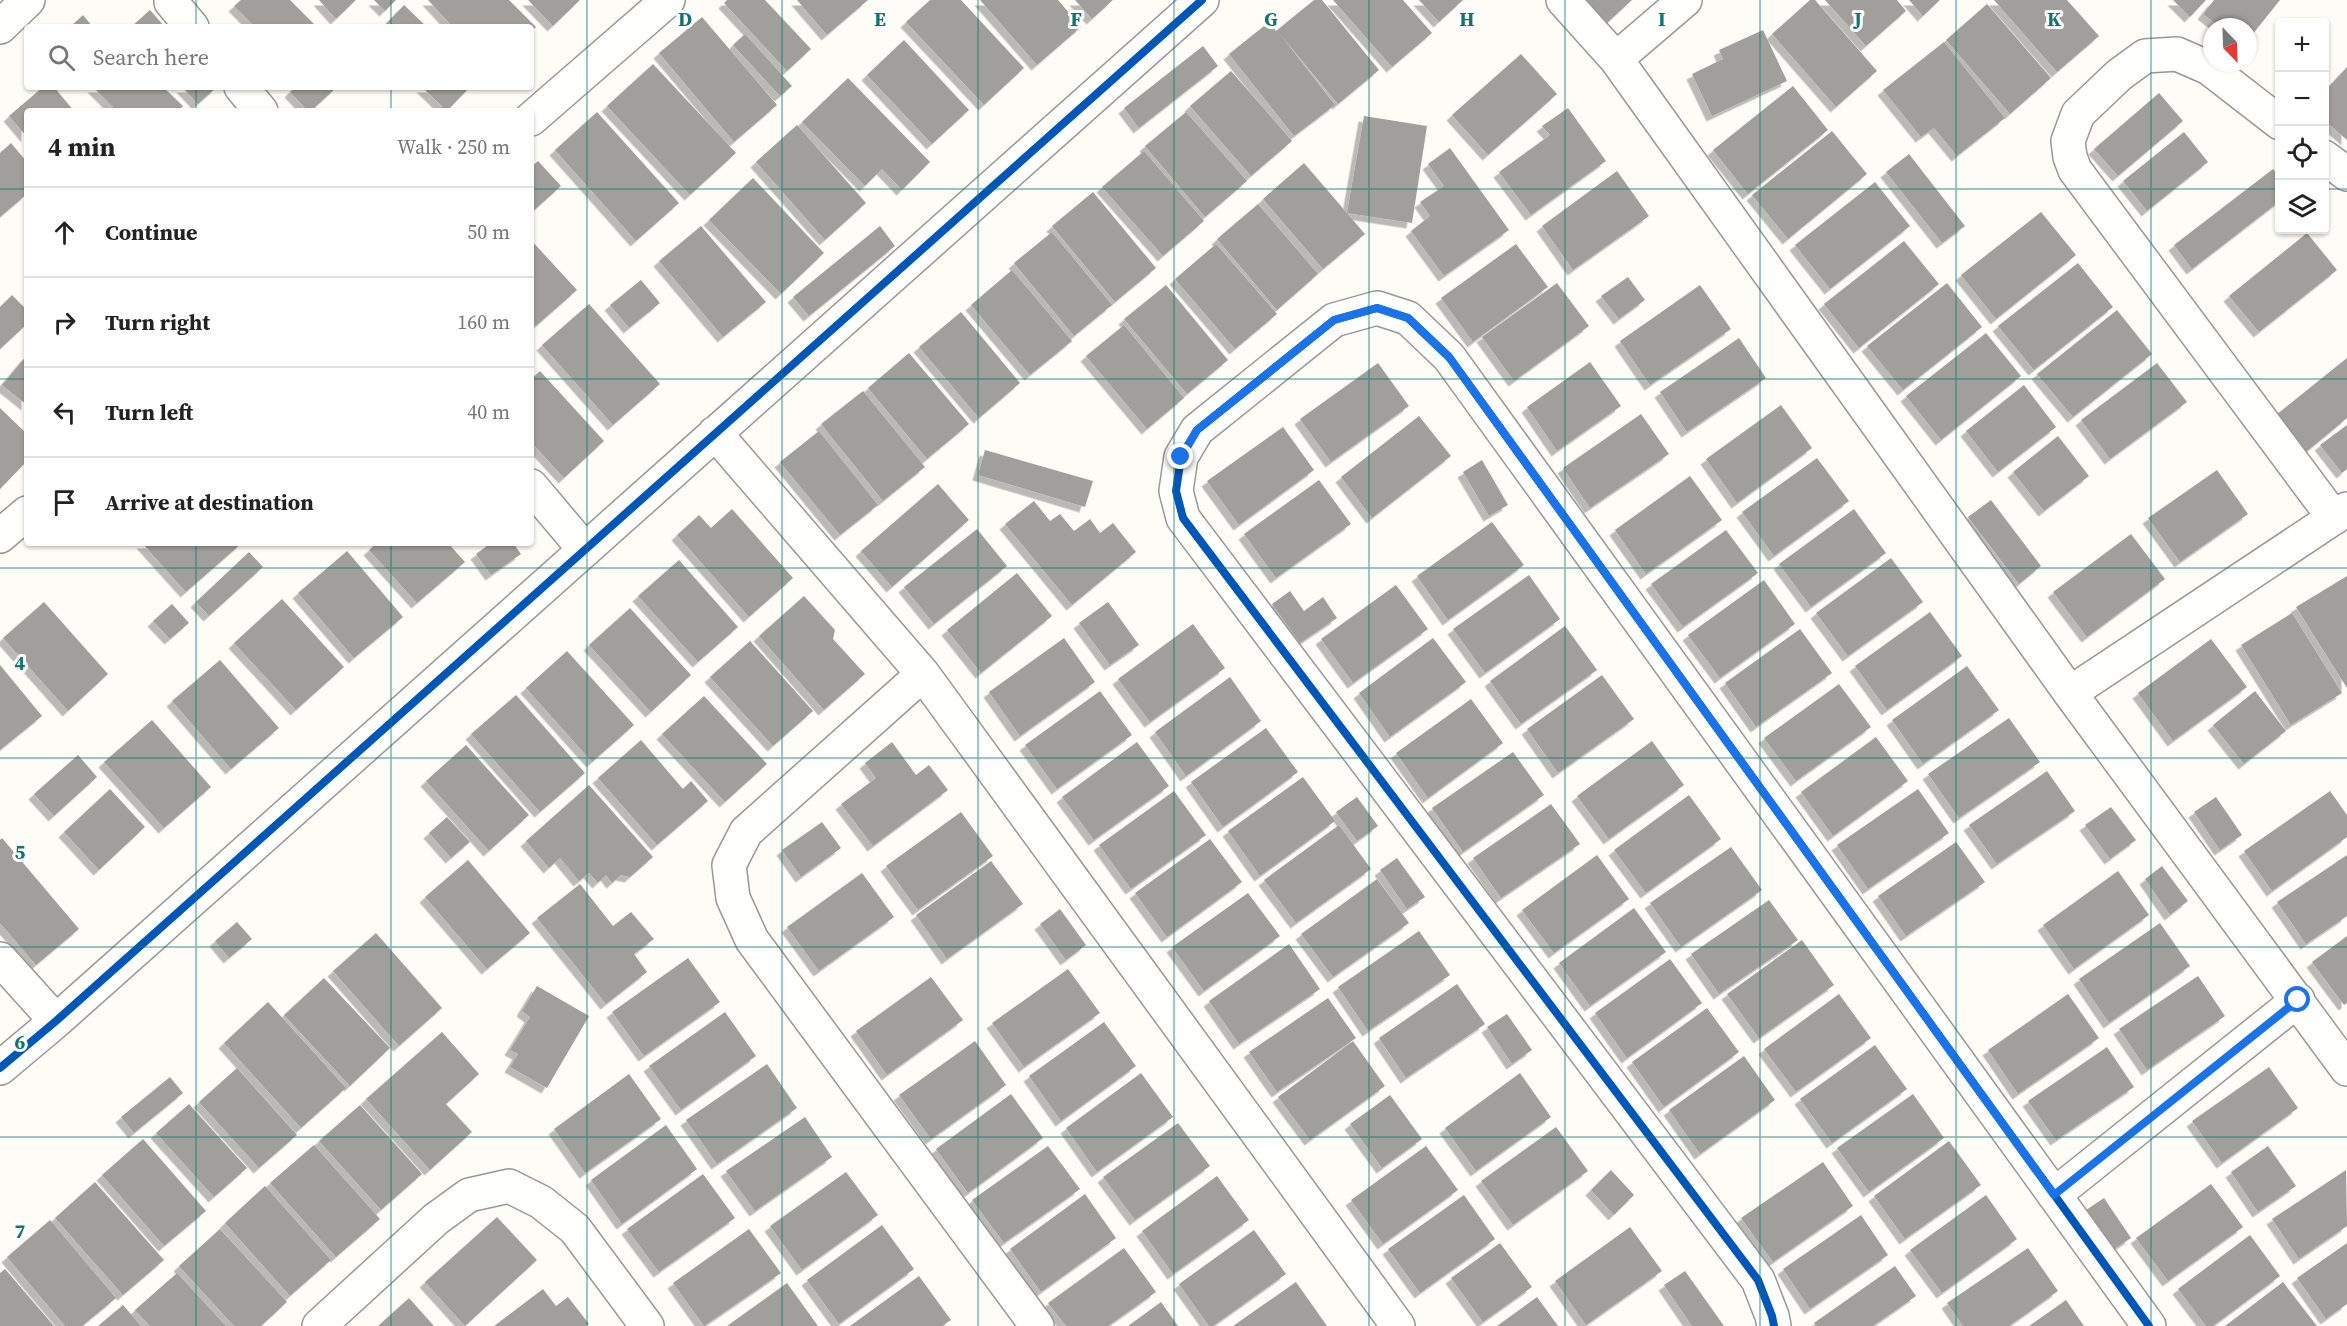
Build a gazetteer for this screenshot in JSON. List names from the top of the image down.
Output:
{
  "north": "bottom right",
  "page": {
    "map_buttons": ["+", "−"],
    "search": "Search here",
    "heading": ["4 min", "Walk · 250 m"],
    "list": [
      ["Continue", "50 m"],
      ["Turn right", "160 m"],
      ["Turn left", "40 m"],
      "Arrive at destination"
    ]
  },
  "grid": {
    "columns": [
      "D",
      "E",
      "F",
      "G",
      "H",
      "I",
      "J",
      "K"
    ],
    "rows": [
      "4",
      "5",
      "6",
      "7"
    ]
  }
}
